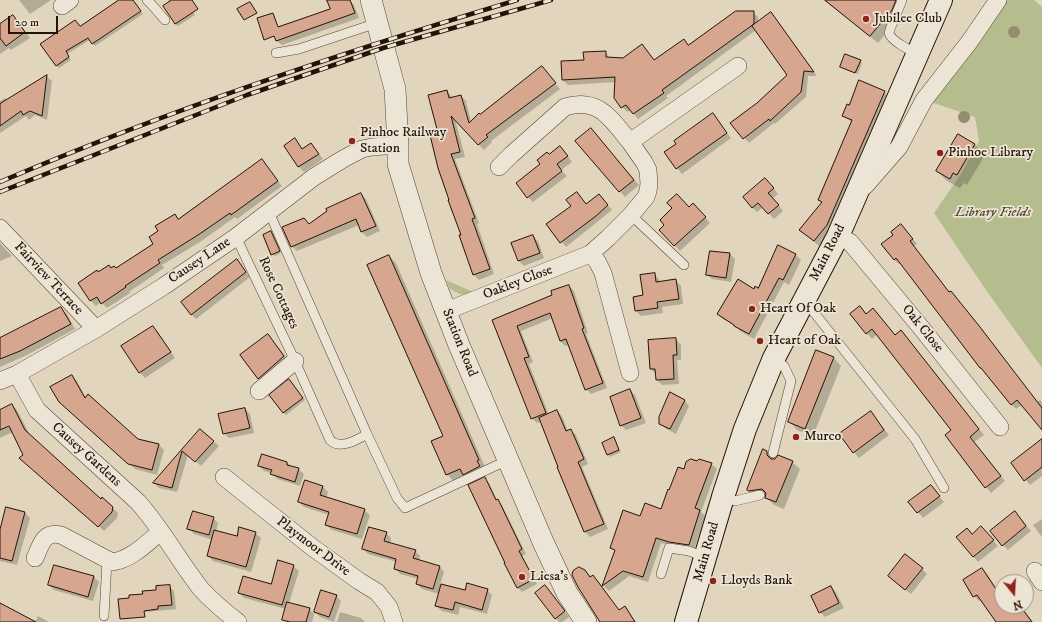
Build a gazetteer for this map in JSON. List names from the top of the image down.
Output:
{
  "streets": {
    "main road": ["Main Road"],
    "street": [
      "Causey Lane",
      "Fairview Terrace",
      "Oakley Close",
      "Oak Close",
      "Station Road",
      "Causey Gardens",
      "Playmoor Drive"
    ],
    "lane": ["Rose Cottages"]
  },
  "crossings": [
    ["Main Road", "Oak Close"],
    ["Causey Lane", "Fairview Terrace"],
    ["Causey Lane", "Rose Cottages"],
    ["Causey Lane", "Station Road"],
    ["Causey Lane", "Causey Gardens"],
    ["Oakley Close", "Station Road"]
  ],
  "parks": ["Library Fields"],
  "places": [
    "Jubilee Club",
    "Pinhoe Railway Station",
    "Pinhoe Library",
    "Heart Of Oak",
    "Heart of Oak",
    "Murco",
    "Liesa's",
    "Lloyds Bank"
  ],
  "scale_bar": "20 m",
  "north": "bottom"
}
